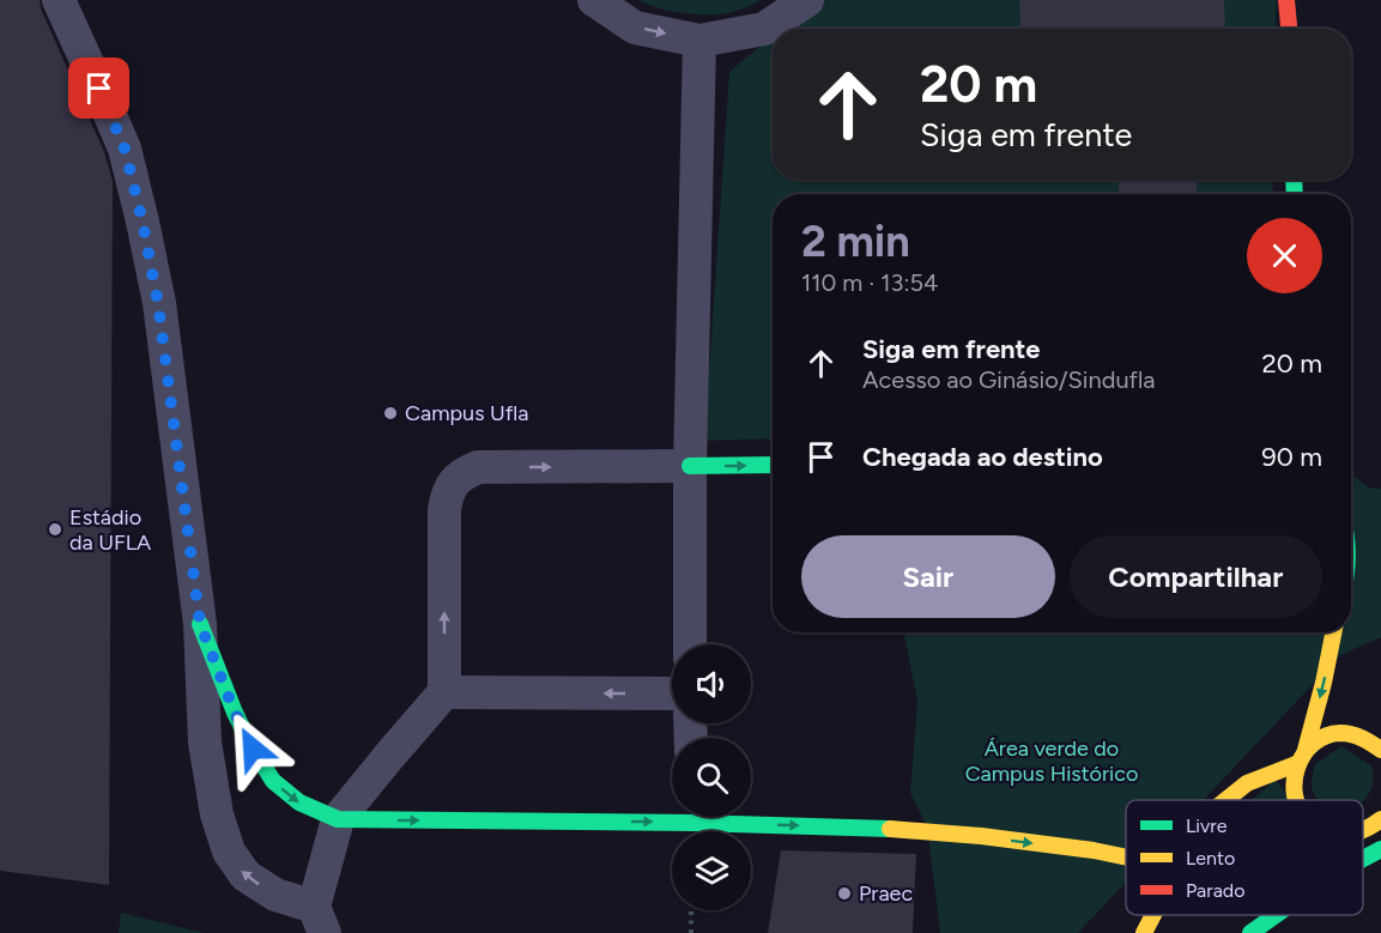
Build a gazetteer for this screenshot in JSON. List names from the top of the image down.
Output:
{
  "parks": ["Área verde do Campus Histórico"],
  "places": ["Campus Ufla", "Estádio da UFLA", "Praec"],
  "legend": ["Livre", "Lento", "Parado"],
  "page": {
    "turn": ["20 m", "Siga em frente"],
    "heading": ["2 min", "110 m · 13:54"],
    "list": [
      {
        "name": "Siga em frente",
        "note": "Acesso ao Ginásio/Sindufla",
        "value": "20 m"
      },
      {
        "name": "Chegada ao destino",
        "value": "90 m"
      }
    ],
    "buttons": ["Sair", "Compartilhar"]
  }
}
